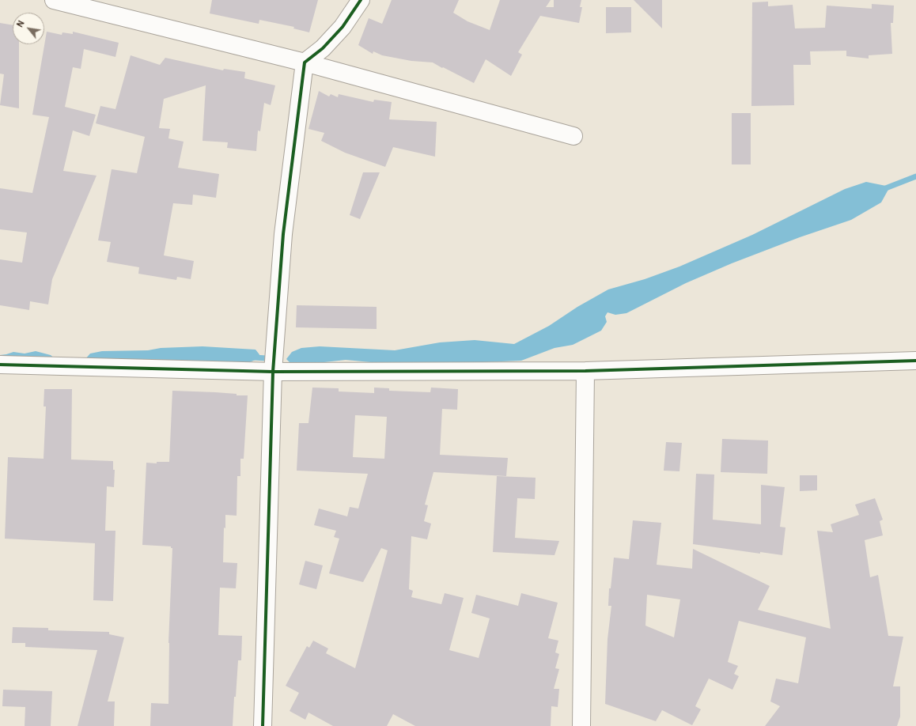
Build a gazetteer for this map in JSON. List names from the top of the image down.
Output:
{
  "north": "top left"
}
